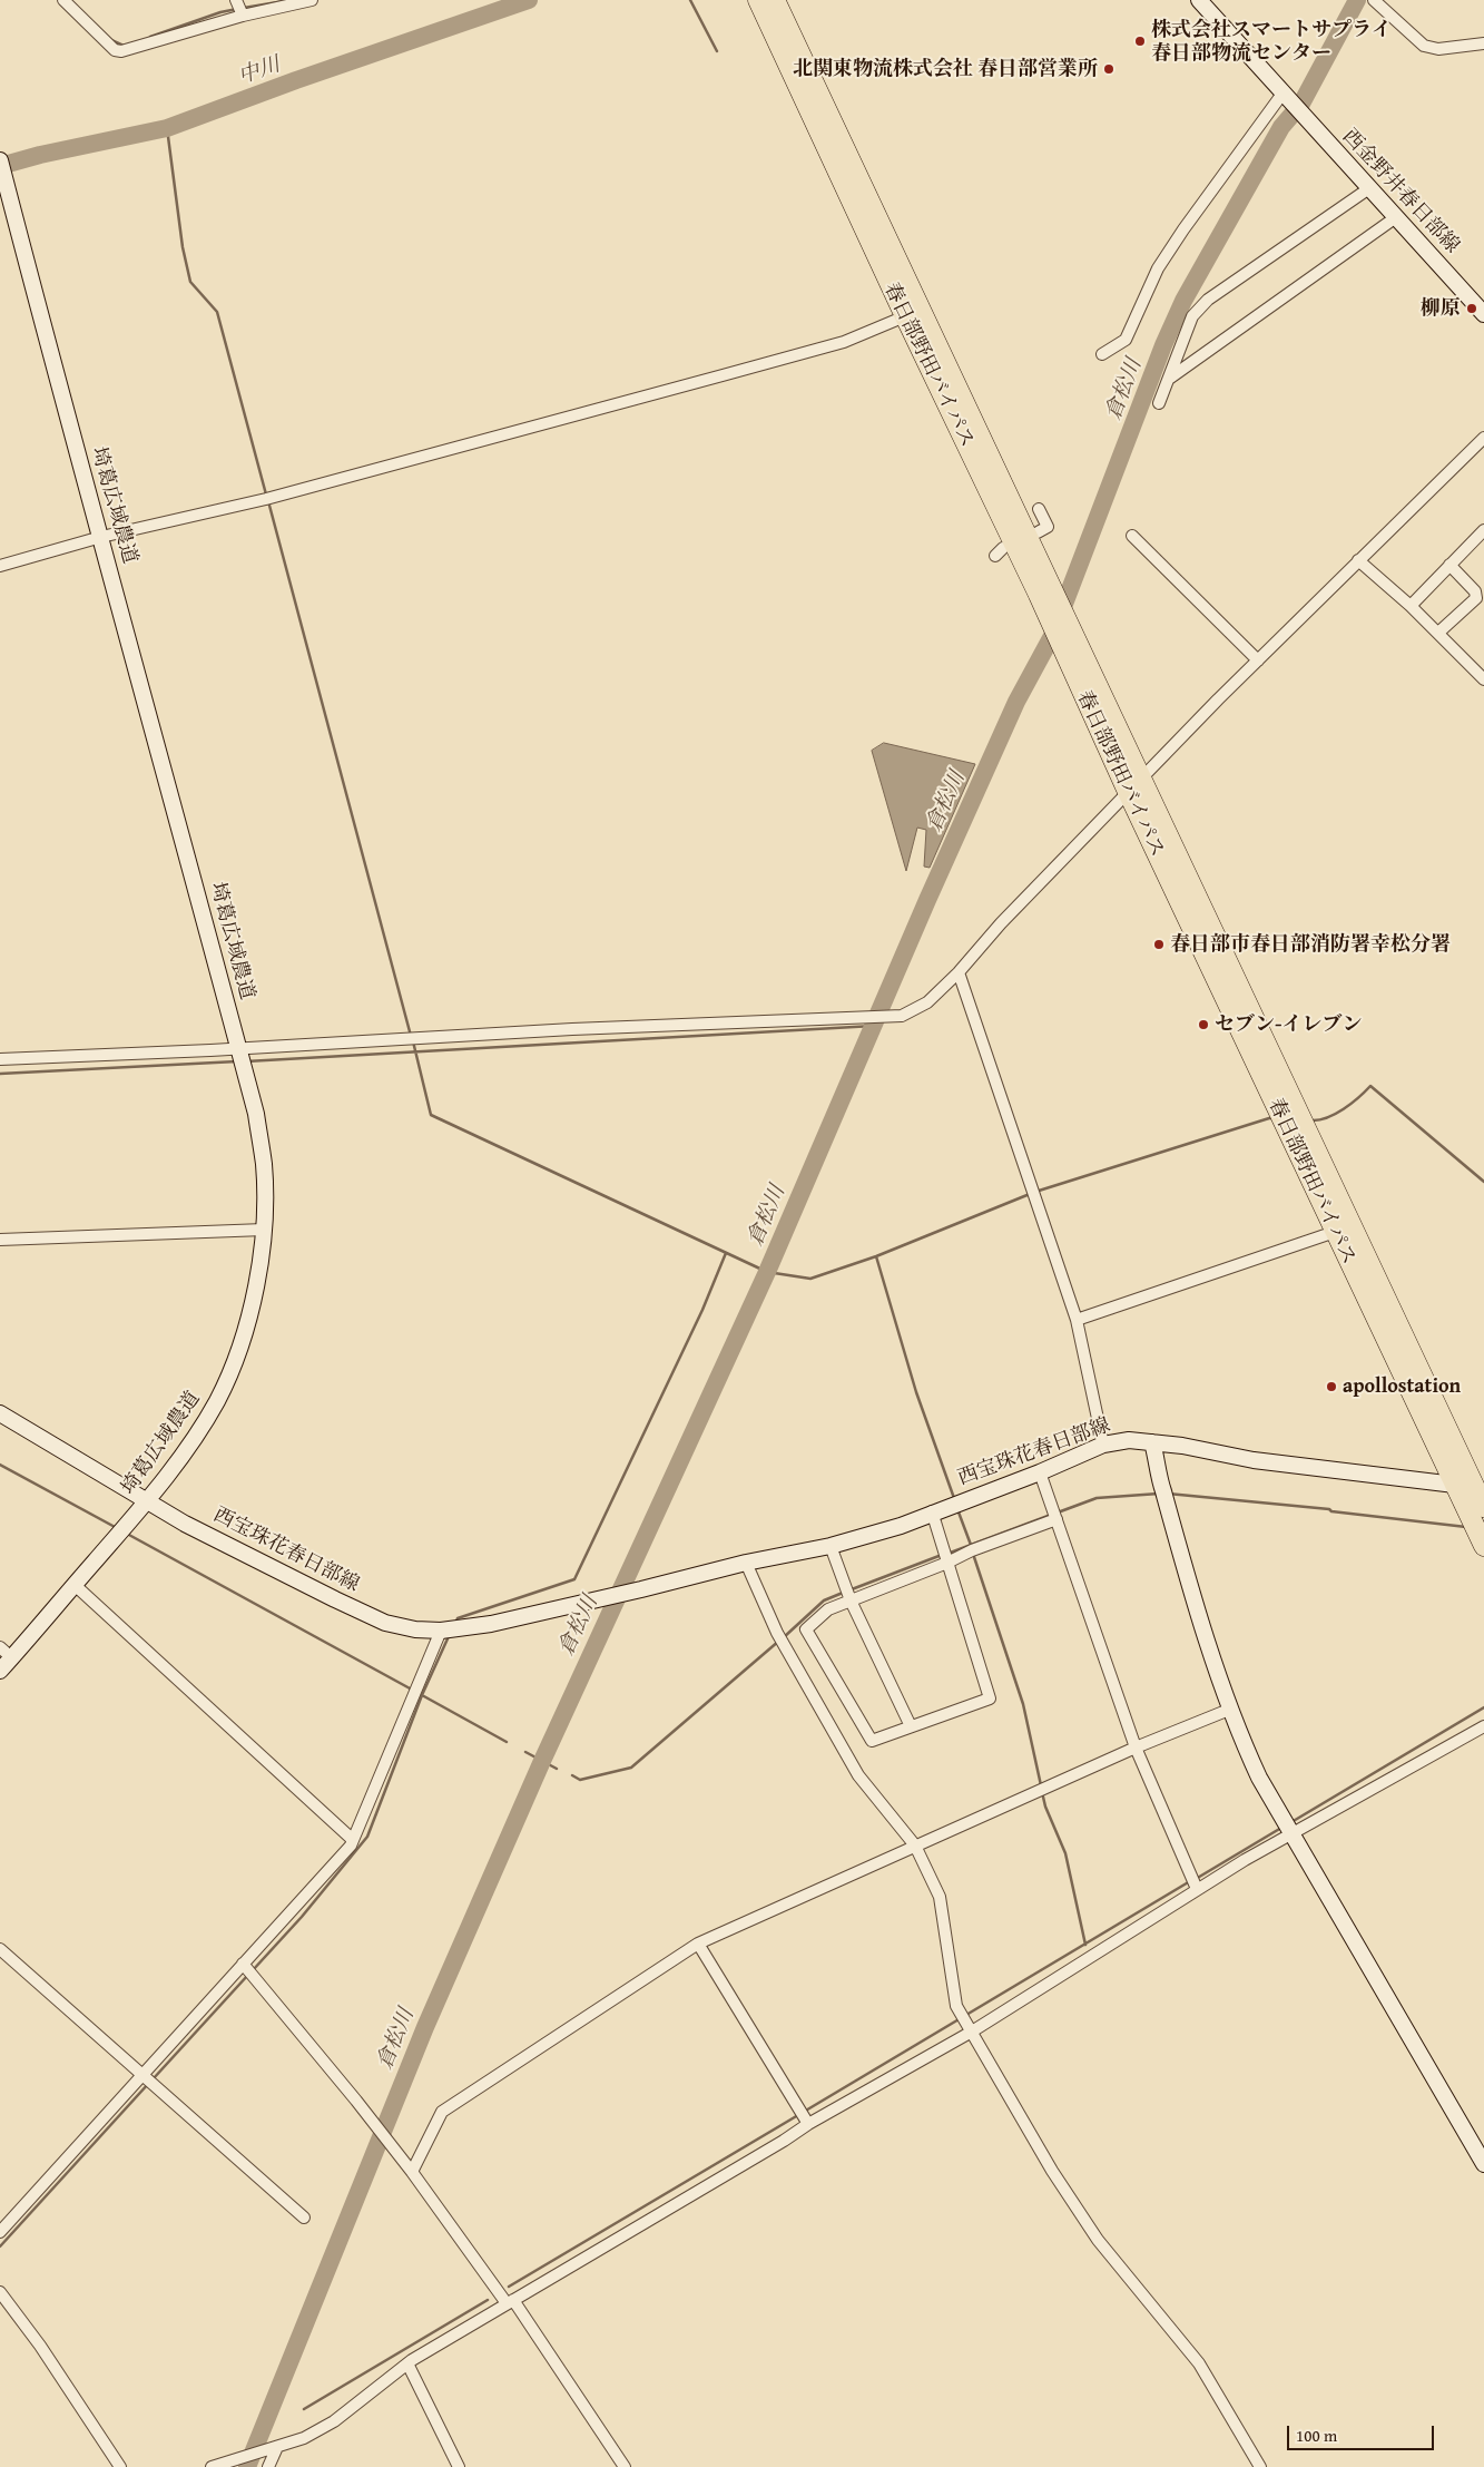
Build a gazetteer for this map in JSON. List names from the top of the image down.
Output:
{
  "streets": {
    "highway": ["春日部野田バイパス"],
    "street": ["西金野井春日部線", "埼葛広域農道", "西宝珠花春日部線"]
  },
  "crossings": [
    ["春日部野田バイパス", "西宝珠花春日部線"],
    ["埼葛広域農道", "西宝珠花春日部線"]
  ],
  "water": ["中川", "倉松川"],
  "places": [
    "株式会社スマートサプライ 春日部物流センター",
    "北関東物流株式会社 春日部営業所",
    "柳原",
    "春日部市春日部消防署幸松分署",
    "セブン-イレブン",
    "apollostation"
  ],
  "scale_bar": "100 m"
}
